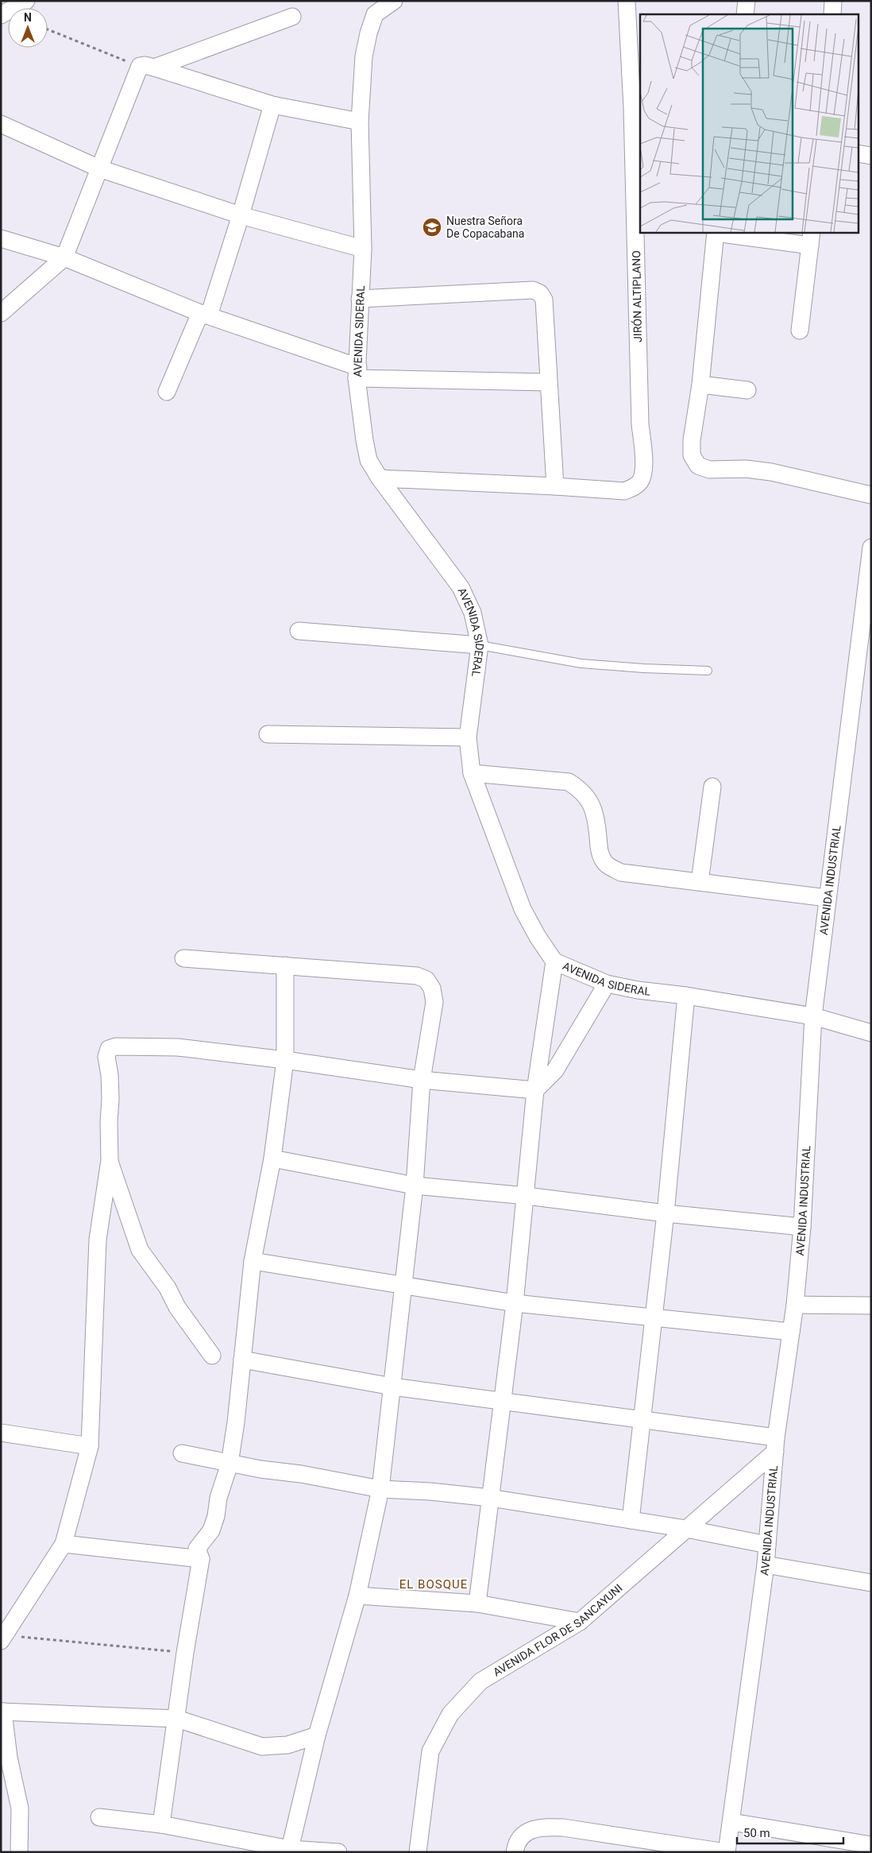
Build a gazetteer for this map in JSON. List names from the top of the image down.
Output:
{
  "streets": {
    "street": [
      "JIRÓN ALTIPLANO",
      "AVENIDA SIDERAL",
      "AVENIDA INDUSTRIAL",
      "AVENIDA FLOR DE SANCAYUNI"
    ]
  },
  "crossings": [
    ["JIRÓN ALTIPLANO", "AVENIDA SIDERAL"],
    ["AVENIDA SIDERAL", "AVENIDA INDUSTRIAL"],
    ["AVENIDA INDUSTRIAL", "AVENIDA FLOR DE SANCAYUNI"]
  ],
  "districts": ["EL BOSQUE"],
  "places": {
    "school or university": ["Nuestra Señora De Copacabana"]
  },
  "scale_bar": "50 m",
  "north": "top"
}
